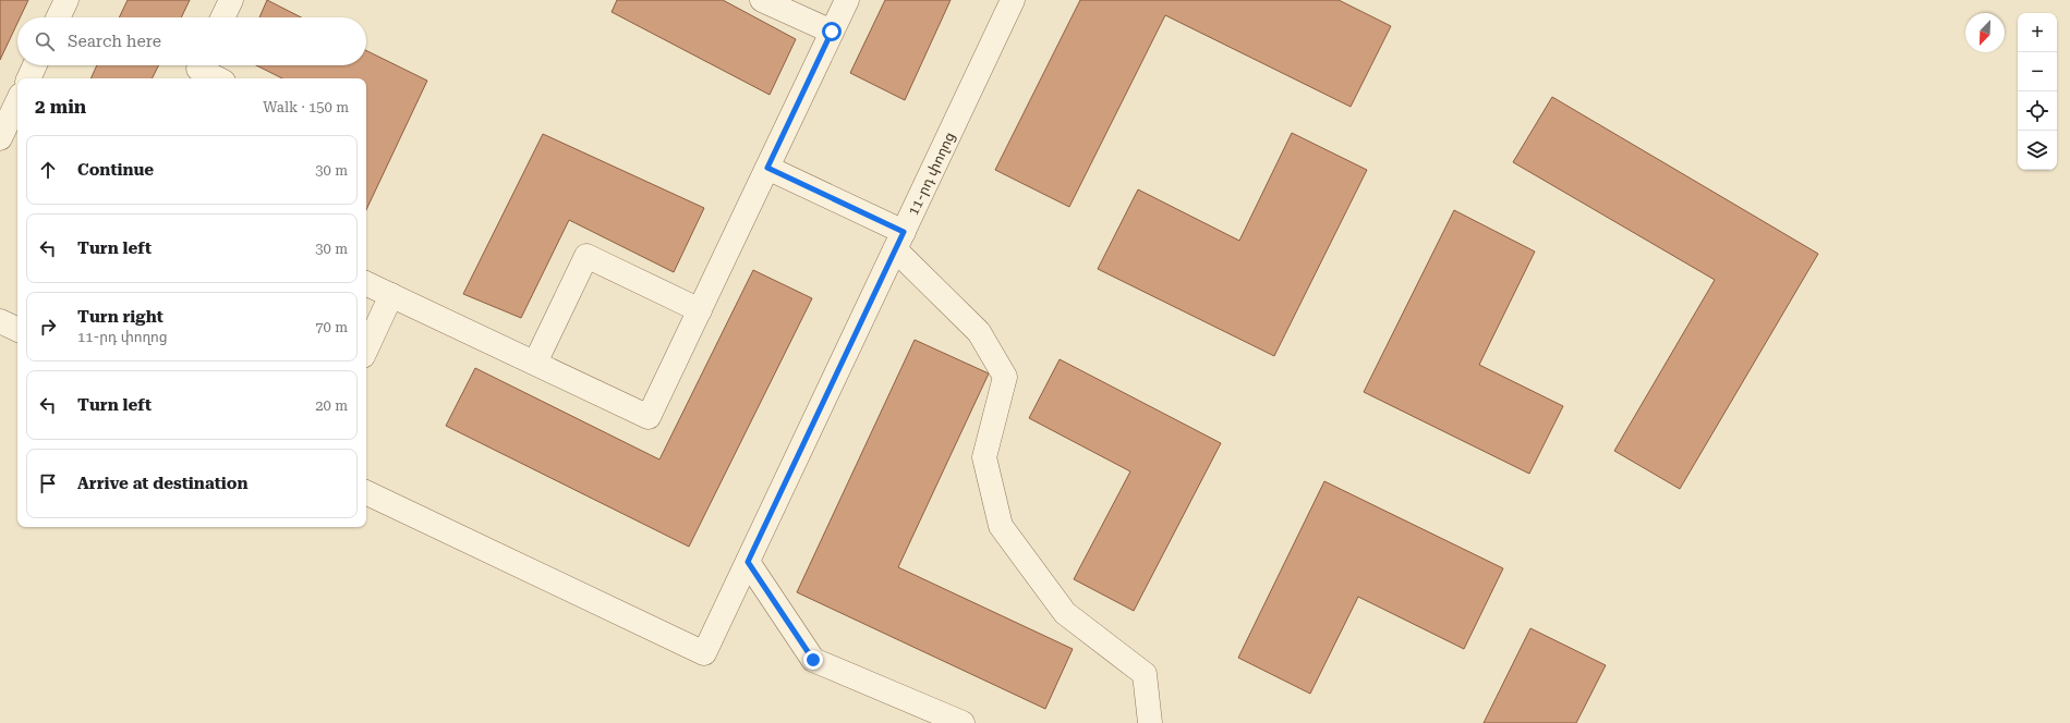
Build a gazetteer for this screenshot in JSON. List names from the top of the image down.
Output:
{
  "streets": {
    "street": ["11-րդ փողոց"]
  },
  "north": "bottom left",
  "page": {
    "map_buttons": ["+", "−"],
    "search": "Search here",
    "heading": ["2 min", "Walk · 150 m"],
    "list": [
      ["Continue", "30 m"],
      ["Turn left", "30 m"],
      ["Turn right", "11-րդ փողոց", "70 m"],
      ["Turn left", "20 m"],
      "Arrive at destination"
    ]
  }
}
